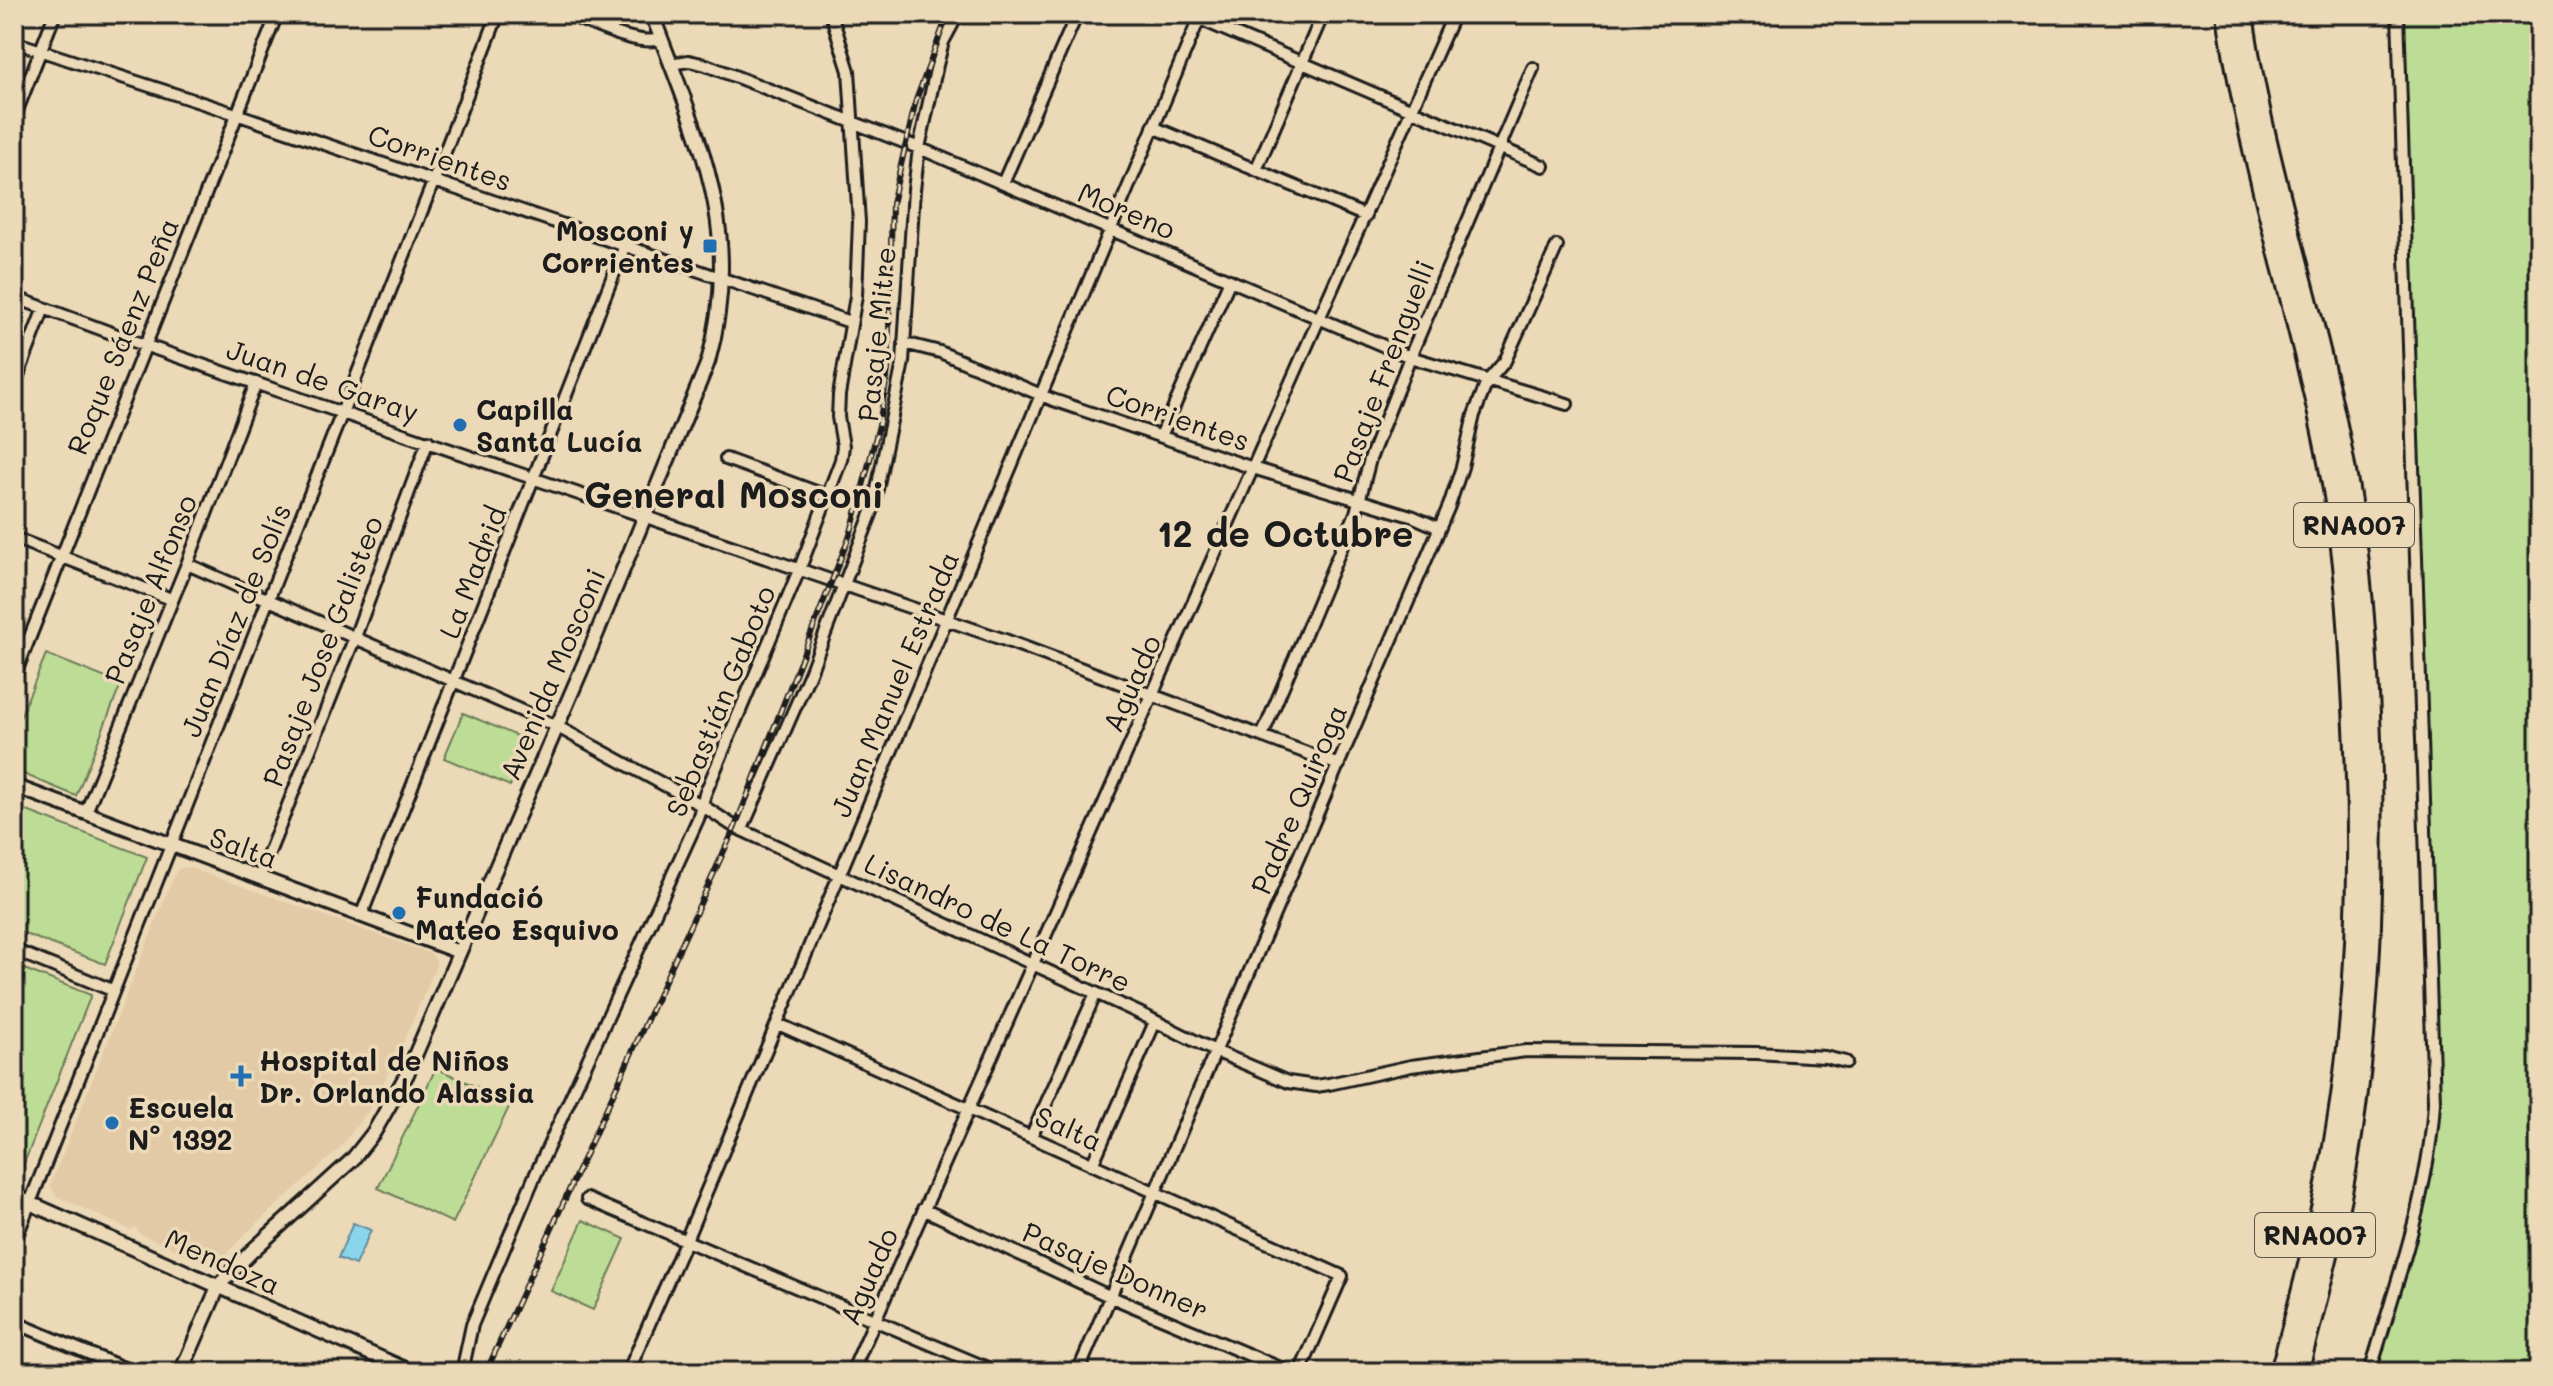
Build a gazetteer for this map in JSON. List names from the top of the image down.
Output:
{
  "streets": {
    "highway": ["RNA007"],
    "street": [
      "Corrientes",
      "Moreno",
      "Pasaje Mitre",
      "Roque Sáenz Peña",
      "Pasaje Frenguelli",
      "Juan de Garay",
      "La Madrid",
      "Pasaje Alfonso",
      "Juan Díaz de Solís",
      "Pasaje Jose Galisteo",
      "Avenida Mosconi",
      "Aguado",
      "Juan Manuel Estrada",
      "Sebastián Gaboto",
      "Padre Quiroga",
      "Salta",
      "Lisandro de La Torre",
      "Mendoza",
      "Pasaje Donner"
    ]
  },
  "crossings": [
    ["Corrientes", "Pasaje Mitre"],
    ["Corrientes", "Roque Sáenz Peña"],
    ["Corrientes", "Pasaje Frenguelli"],
    ["Corrientes", "La Madrid"],
    ["Corrientes", "Juan Díaz de Solís"],
    ["Corrientes", "Avenida Mosconi"],
    ["Corrientes", "Aguado"],
    ["Corrientes", "Juan Manuel Estrada"],
    ["Corrientes", "Sebastián Gaboto"],
    ["Corrientes", "Padre Quiroga"],
    ["Moreno", "Pasaje Mitre"],
    ["Moreno", "Pasaje Frenguelli"],
    ["Moreno", "Avenida Mosconi"],
    ["Moreno", "Aguado"],
    ["Moreno", "Juan Manuel Estrada"],
    ["Moreno", "Sebastián Gaboto"],
    ["Moreno", "Padre Quiroga"],
    ["Pasaje Mitre", "Juan de Garay"],
    ["Pasaje Mitre", "Lisandro de La Torre"],
    ["Roque Sáenz Peña", "Juan de Garay"],
    ["Pasaje Frenguelli", "Juan de Garay"],
    ["Juan de Garay", "La Madrid"],
    ["Juan de Garay", "Pasaje Alfonso"],
    ["Juan de Garay", "Juan Díaz de Solís"],
    ["Juan de Garay", "Pasaje Jose Galisteo"],
    ["Juan de Garay", "Avenida Mosconi"],
    ["Juan de Garay", "Aguado"],
    ["Juan de Garay", "Juan Manuel Estrada"],
    ["Juan de Garay", "Sebastián Gaboto"],
    ["Juan de Garay", "Padre Quiroga"],
    ["La Madrid", "Salta"],
    ["La Madrid", "Lisandro de La Torre"],
    ["Pasaje Alfonso", "Salta"],
    ["Pasaje Alfonso", "Lisandro de La Torre"],
    ["Juan Díaz de Solís", "Salta"],
    ["Juan Díaz de Solís", "Lisandro de La Torre"],
    ["Juan Díaz de Solís", "Mendoza"],
    ["Pasaje Jose Galisteo", "Salta"],
    ["Pasaje Jose Galisteo", "Lisandro de La Torre"],
    ["Avenida Mosconi", "Salta"],
    ["Avenida Mosconi", "Lisandro de La Torre"],
    ["Avenida Mosconi", "Mendoza"],
    ["Aguado", "Salta"],
    ["Aguado", "Lisandro de La Torre"],
    ["Aguado", "Pasaje Donner"],
    ["Juan Manuel Estrada", "Salta"],
    ["Juan Manuel Estrada", "Lisandro de La Torre"],
    ["Sebastián Gaboto", "Lisandro de La Torre"],
    ["Padre Quiroga", "Salta"],
    ["Padre Quiroga", "Lisandro de La Torre"],
    ["Padre Quiroga", "Pasaje Donner"]
  ],
  "districts": ["General Mosconi", "12 de Octubre"],
  "places": {
    "transit": ["Mosconi y Corrientes"],
    "other": ["Capilla Santa Lucía", "Fundació Mateo Esquivo", "Escuela N° 1392"],
    "health": ["Hospital de Niños Dr. Orlando Alassia"]
  }
}
